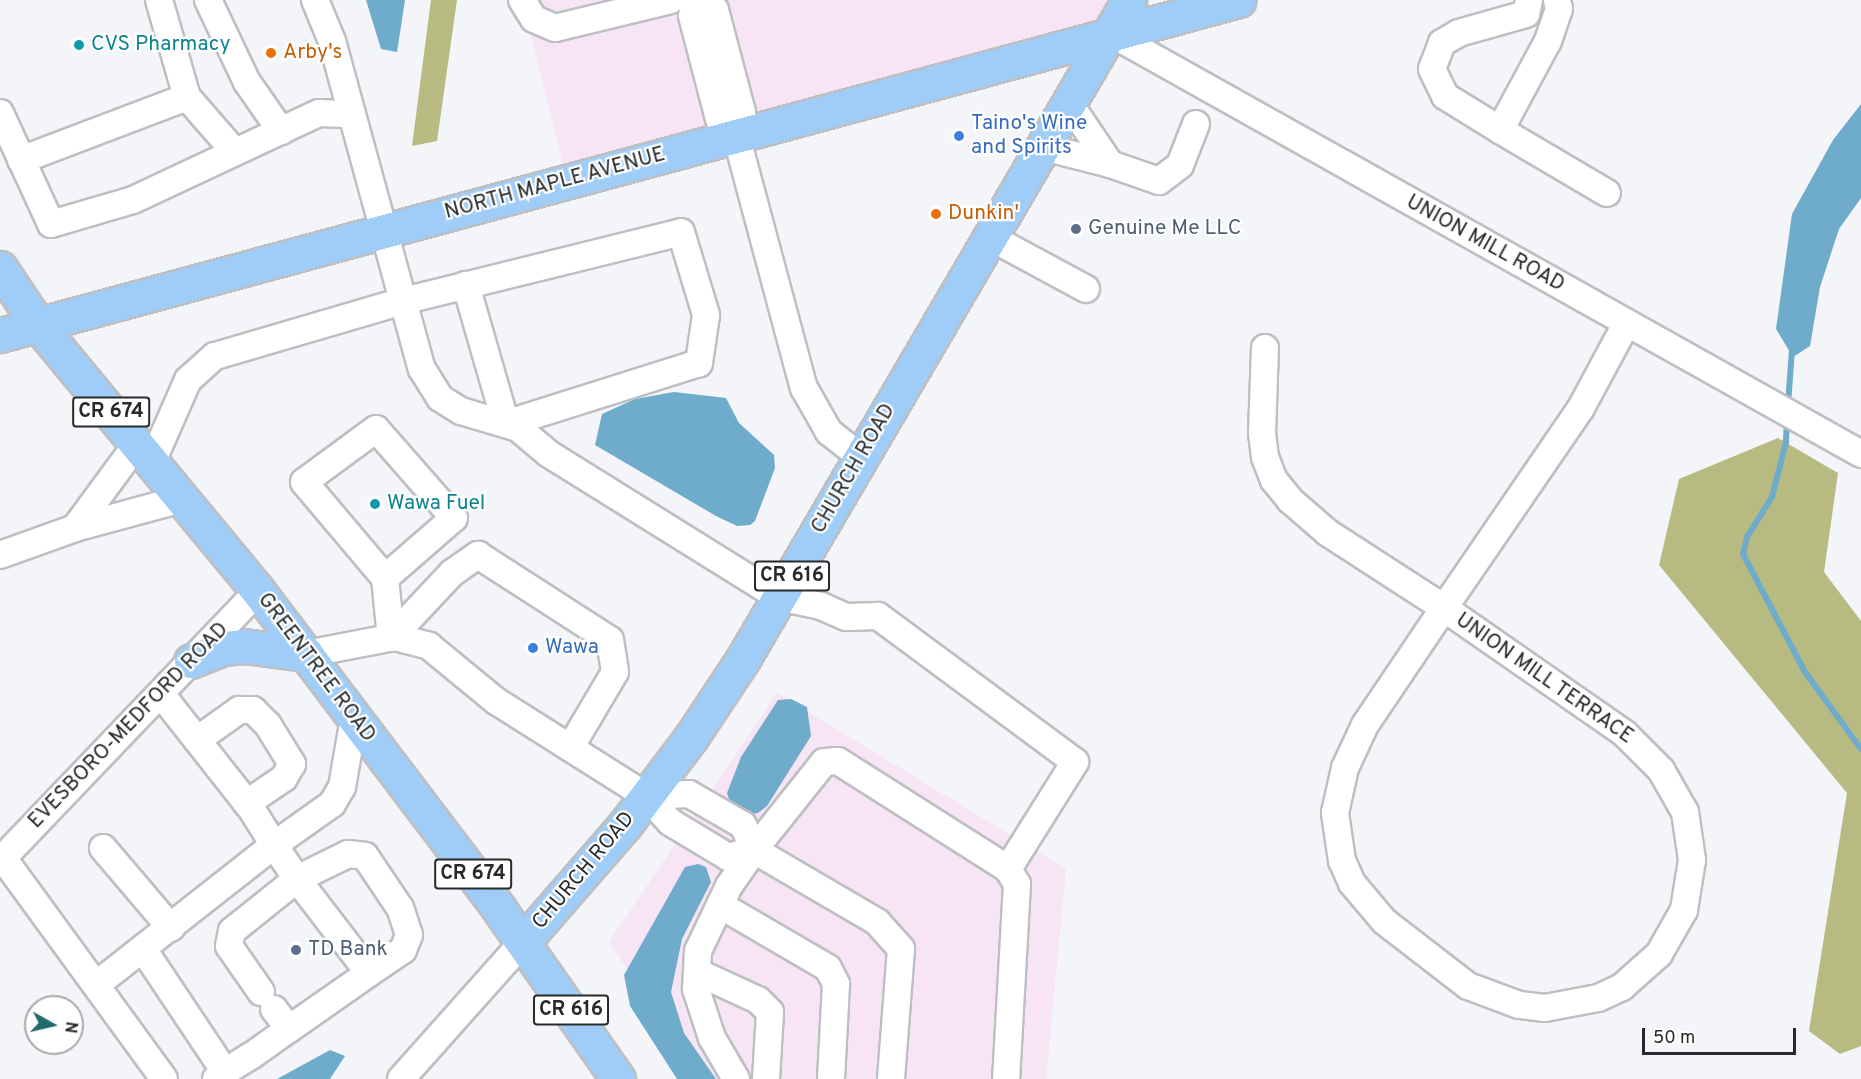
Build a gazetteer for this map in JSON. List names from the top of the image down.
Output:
{
  "streets": {
    "main road": [
      "NORTH MAPLE AVENUE",
      "CR 674",
      "CHURCH ROAD",
      "CR 616",
      "GREENTREE ROAD"
    ],
    "street": ["UNION MILL ROAD", "UNION MILL TERRACE", "EVESBORO-MEDFORD ROAD"]
  },
  "crossings": [
    ["NORTH MAPLE AVENUE", "UNION MILL ROAD"],
    ["NORTH MAPLE AVENUE", "CHURCH ROAD"],
    ["NORTH MAPLE AVENUE", "GREENTREE ROAD"],
    ["UNION MILL ROAD", "CHURCH ROAD"],
    ["UNION MILL ROAD", "UNION MILL TERRACE"],
    ["CHURCH ROAD", "GREENTREE ROAD"],
    ["GREENTREE ROAD", "EVESBORO-MEDFORD ROAD"]
  ],
  "places": [
    "CVS Pharmacy",
    "Arby's",
    "Taino's Wine and Spirits",
    "Dunkin'",
    "Genuine Me LLC",
    "Wawa Fuel",
    "Wawa",
    "TD Bank"
  ],
  "scale_bar": "50 m",
  "north": "right"
}
